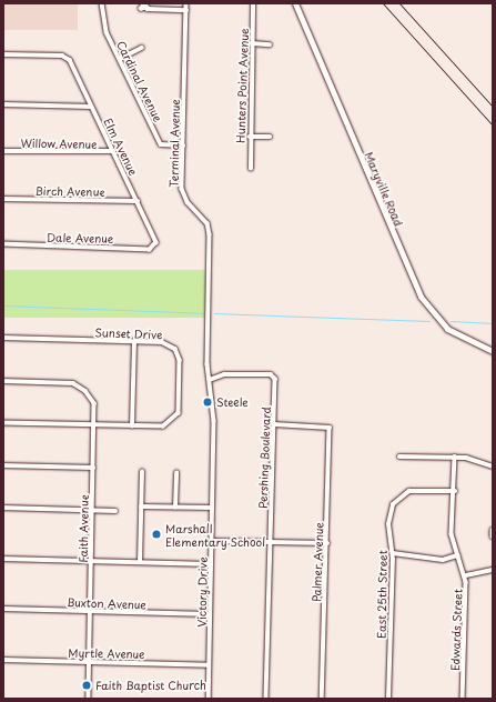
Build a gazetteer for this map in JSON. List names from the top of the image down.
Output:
{
  "streets": {
    "main road": ["Maryville Road"],
    "street": [
      "Cardinal Avenue",
      "Hunters Point Avenue",
      "Willow Avenue",
      "Terminal Avenue",
      "Elm Avenue",
      "Birch Avenue",
      "Dale Avenue",
      "Sunset Drive",
      "Pershing Boulevard",
      "Faith Avenue",
      "Palmer Avenue",
      "Victory Drive",
      "East 25th Street",
      "Buxton Avenue",
      "Edwards Street",
      "Myrtle Avenue"
    ]
  },
  "crossings": [
    ["Cardinal Avenue", "Terminal Avenue"],
    ["Willow Avenue", "Elm Avenue"],
    ["Terminal Avenue", "Pershing Boulevard"],
    ["Terminal Avenue", "Victory Drive"],
    ["Elm Avenue", "Birch Avenue"],
    ["Elm Avenue", "Dale Avenue"],
    ["Sunset Drive", "Faith Avenue"],
    ["Pershing Boulevard", "Palmer Avenue"],
    ["Pershing Boulevard", "Victory Drive"],
    ["Faith Avenue", "Buxton Avenue"],
    ["Faith Avenue", "Myrtle Avenue"],
    ["Victory Drive", "Buxton Avenue"],
    ["Victory Drive", "Myrtle Avenue"],
    ["East 25th Street", "Edwards Street"]
  ],
  "places": ["Steele", "Marshall Elementary School", "Faith Baptist Church"]
}
